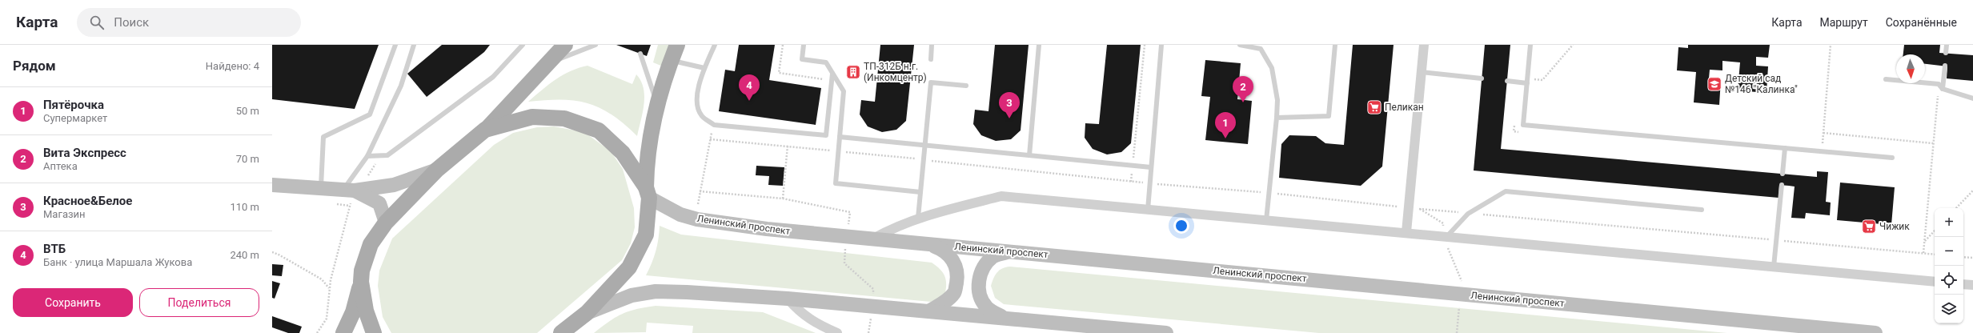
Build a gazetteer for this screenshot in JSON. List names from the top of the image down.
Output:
{
  "streets": {
    "main road": ["Ленинский проспект"]
  },
  "places": {
    "building": ["ТП-312Б н.г. (Инкомцентр)"],
    "school or university": ["Детский сад №146 \"Калинка\""],
    "supermarket": ["Пеликан", "Чижик"]
  },
  "north": "bottom",
  "page": {
    "header": "Карта",
    "search": "Поиск",
    "nav": ["Карта", "Маршрут", "Сохранённые"],
    "heading": ["Рядом", "Найдено: 4"],
    "pins": [
      "4",
      "2",
      "3",
      "1"
    ],
    "list": [
      {
        "mark": "1",
        "name": "Пятёрочка",
        "note": "Супермаркет",
        "value": "50 m"
      },
      {
        "mark": "2",
        "name": "Вита Экспресс",
        "note": "Аптека",
        "value": "70 m"
      },
      {
        "mark": "3",
        "name": "Красное&Белое",
        "note": "Магазин",
        "value": "110 m"
      },
      {
        "mark": "4",
        "name": "ВТБ",
        "note": "Банк · улица Маршала Жукова",
        "value": "240 m"
      }
    ],
    "map_buttons": ["+", "−"],
    "buttons": ["Сохранить", "Поделиться"]
  }
}
